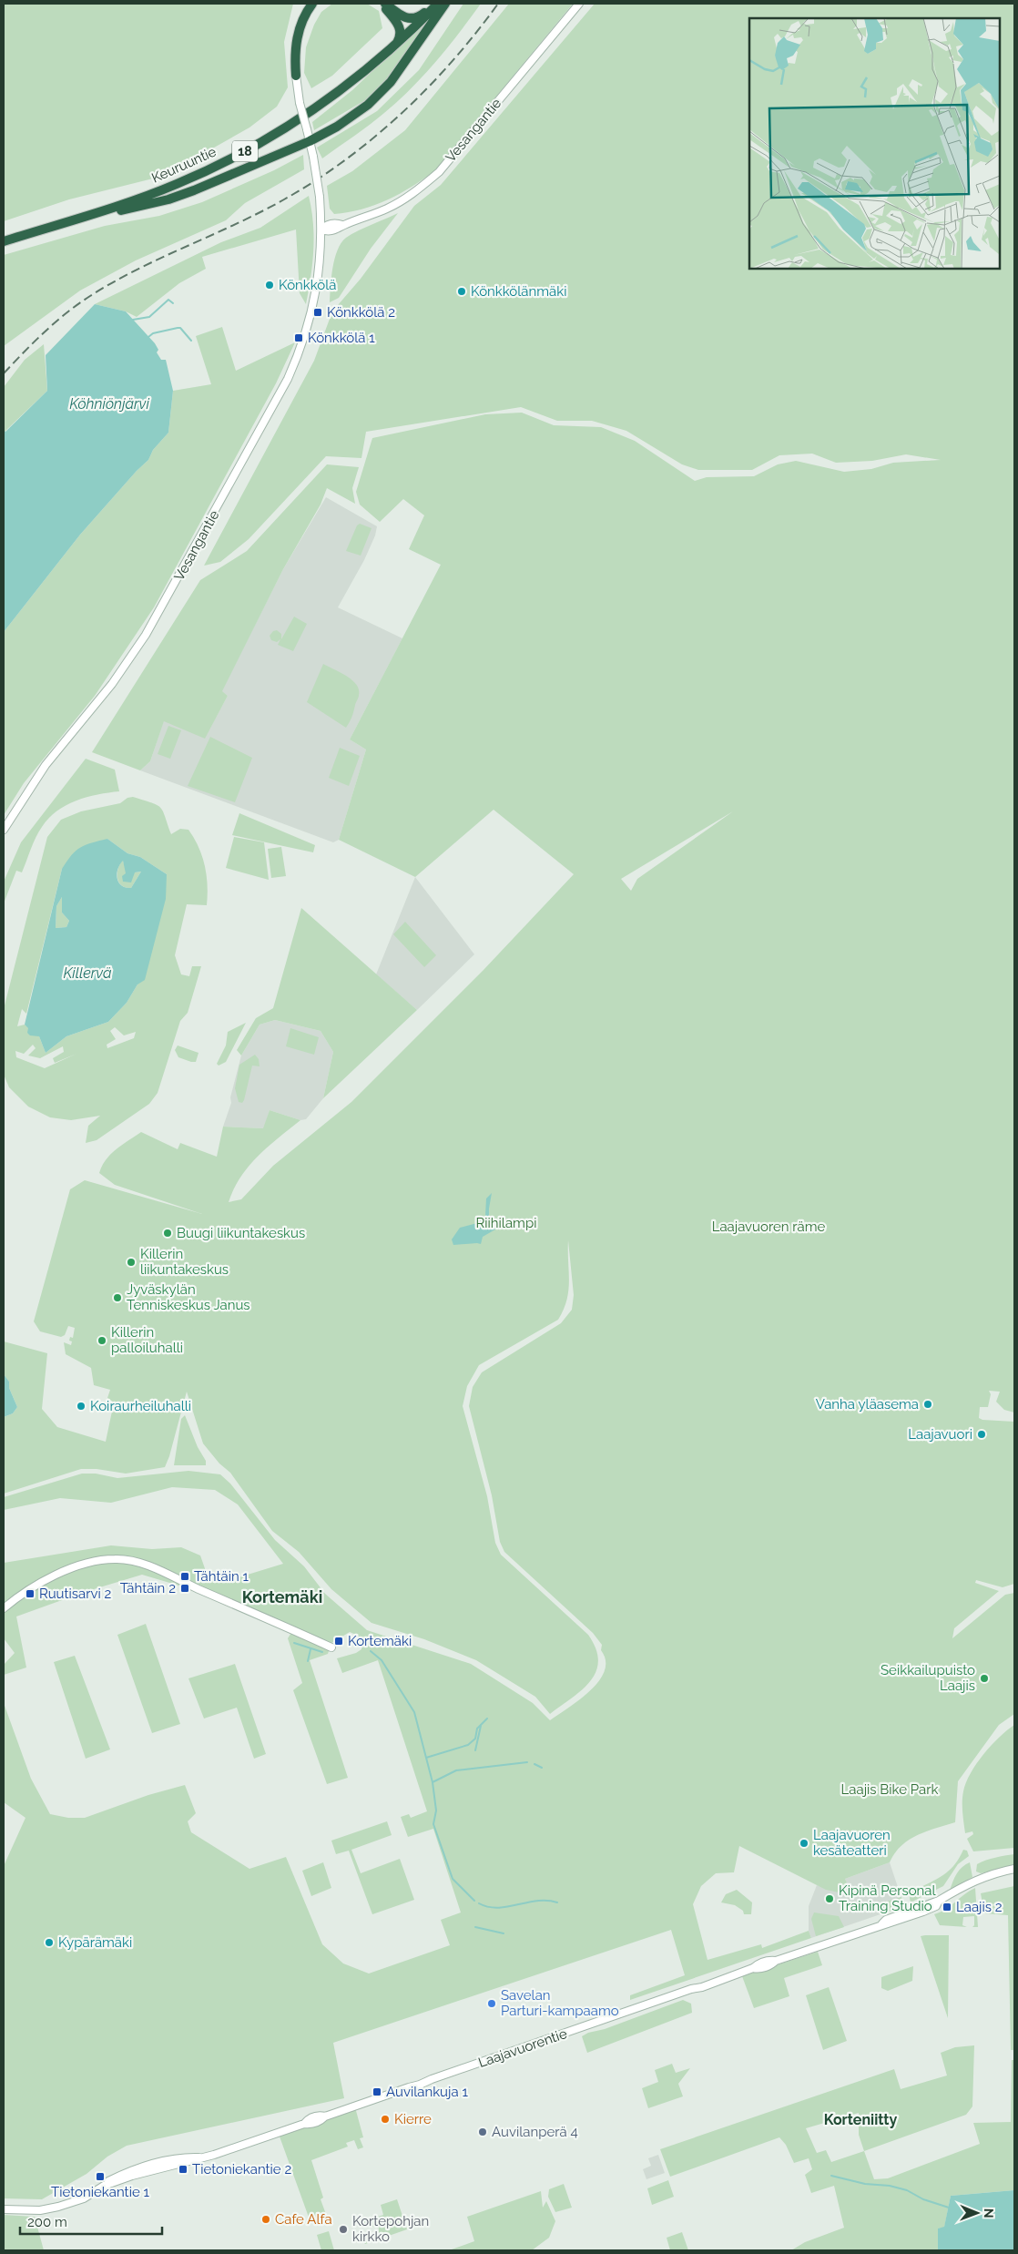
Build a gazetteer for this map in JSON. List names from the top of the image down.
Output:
{
  "streets": {
    "highway": ["18", "Keuruuntie"],
    "street": ["Vesangantie", "Laajavuorentie"]
  },
  "districts": ["Kortemäki", "Korteniitty"],
  "water": ["Köhniönjärvi", "Killervä"],
  "parks": ["Riihilampi", "Laajavuoren räme", "Laajis Bike Park"],
  "places": {
    "other": [
      "Könkkölä",
      "Könkkölänmäki",
      "Buugi liikuntakeskus",
      "Killerin liikuntakeskus",
      "Jyväskylän Tenniskeskus Janus",
      "Killerin palloiluhalli",
      "Vanha yläasema",
      "Koiraurheiluhalli",
      "Laajavuori",
      "Seikkailupuisto Laajis",
      "Laajavuoren kesäteatteri",
      "Kipinä Personal Training Studio",
      "Kypärämäki",
      "Savelan Parturi-kampaamo",
      "Kierre",
      "Auvilanperä 4",
      "Cafe Alfa",
      "Kortepohjan kirkko"
    ],
    "transit": [
      "Könkkölä 2",
      "Könkkölä 1",
      "Tähtäin 1",
      "Tähtäin 2",
      "Ruutisarvi 2",
      "Kortemäki",
      "Laajis 2",
      "Auvilankuja 1",
      "Tietoniekantie 2",
      "Tietoniekantie 1"
    ]
  },
  "scale_bar": "200 m",
  "north": "right"
}
